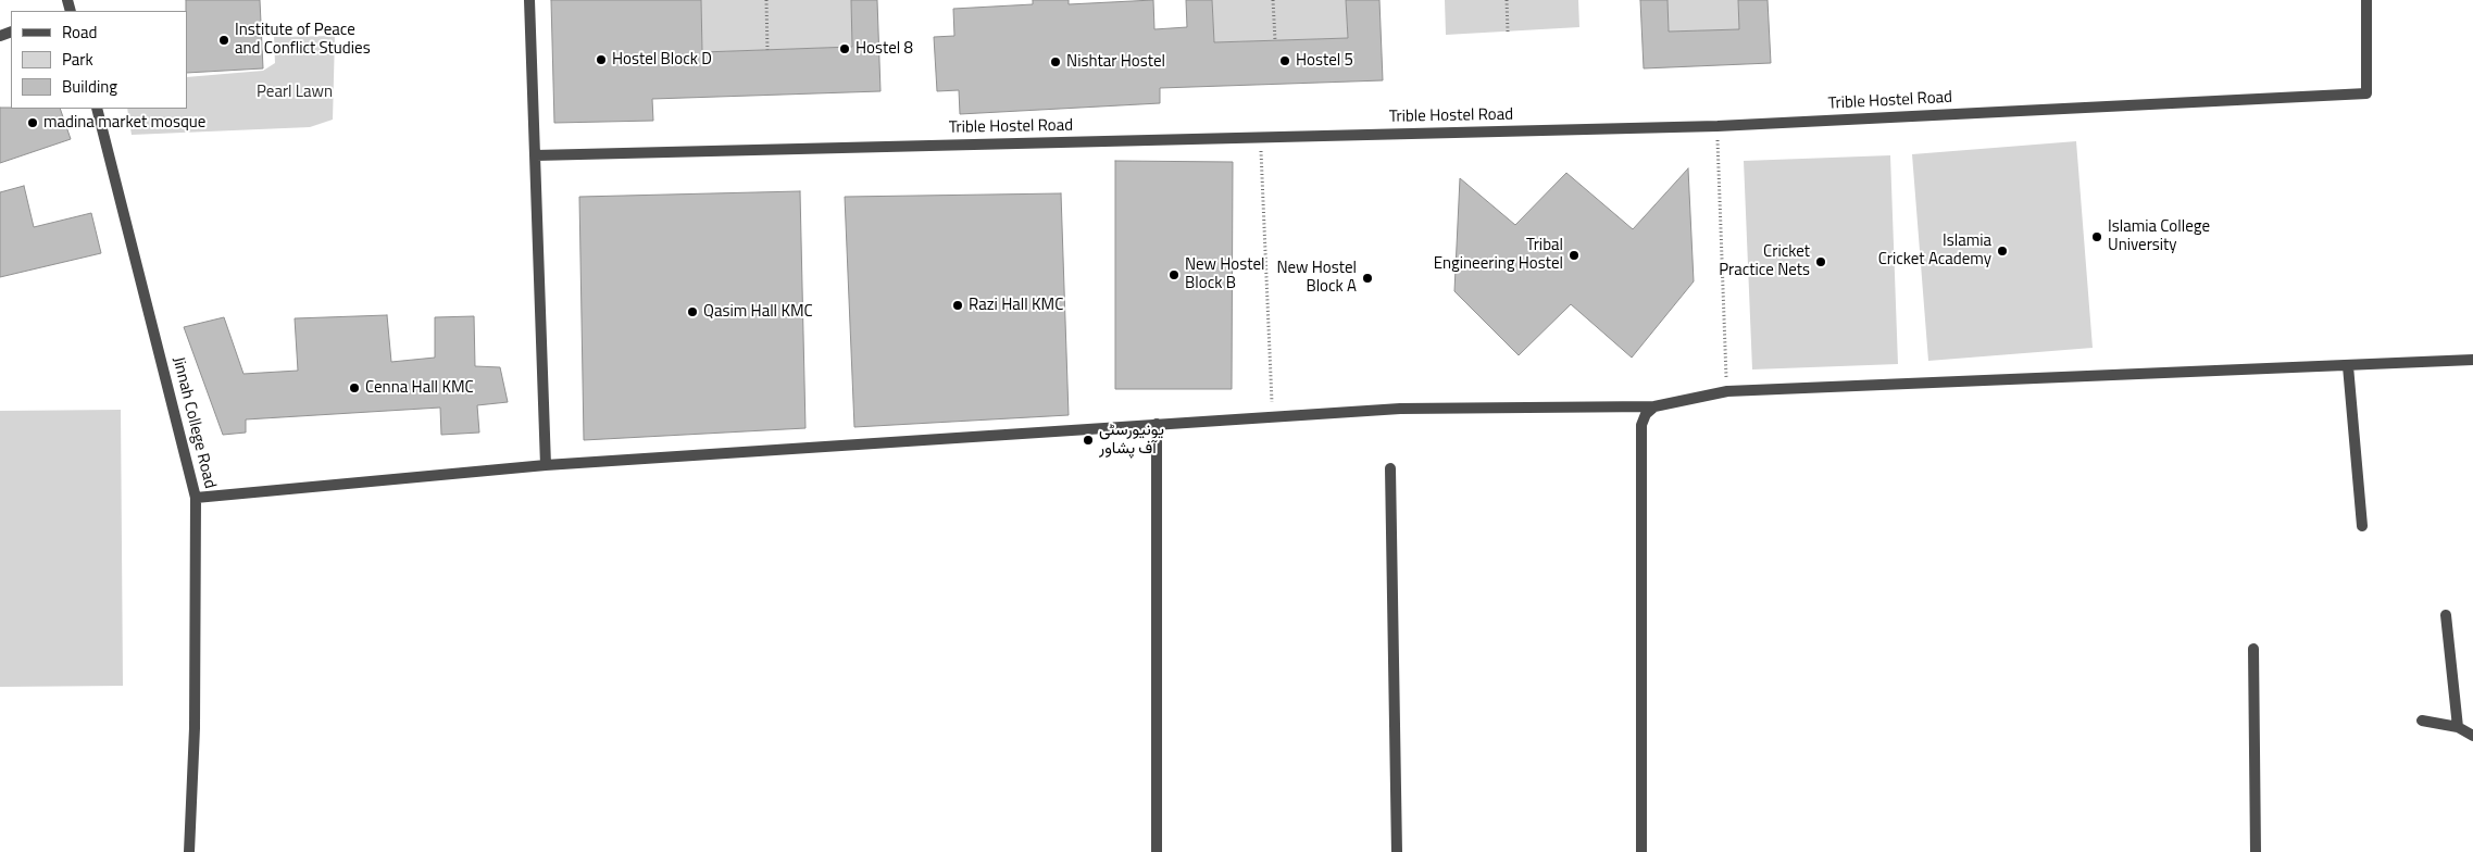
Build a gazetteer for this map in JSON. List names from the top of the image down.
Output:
{
  "streets": {
    "street": ["Trible Hostel Road", "Jinnah College Road"]
  },
  "parks": ["Pearl Lawn"],
  "places": [
    "Institute of Peace and Conflict Studies",
    "Hostel 8",
    "Hostel Block D",
    "Hostel 5",
    "Nishtar Hostel",
    "madina market mosque",
    "Islamia College University",
    "Islamia Cricket Academy",
    "Tribal Engineering Hostel",
    "Cricket Practice Nets",
    "New Hostel Block B",
    "New Hostel Block A",
    "Razi Hall KMC",
    "Qasim Hall KMC",
    "Cenna Hall KMC",
    "یونیورسٹی آف پشاور"
  ],
  "legend": ["Road", "Park", "Building"]
}
